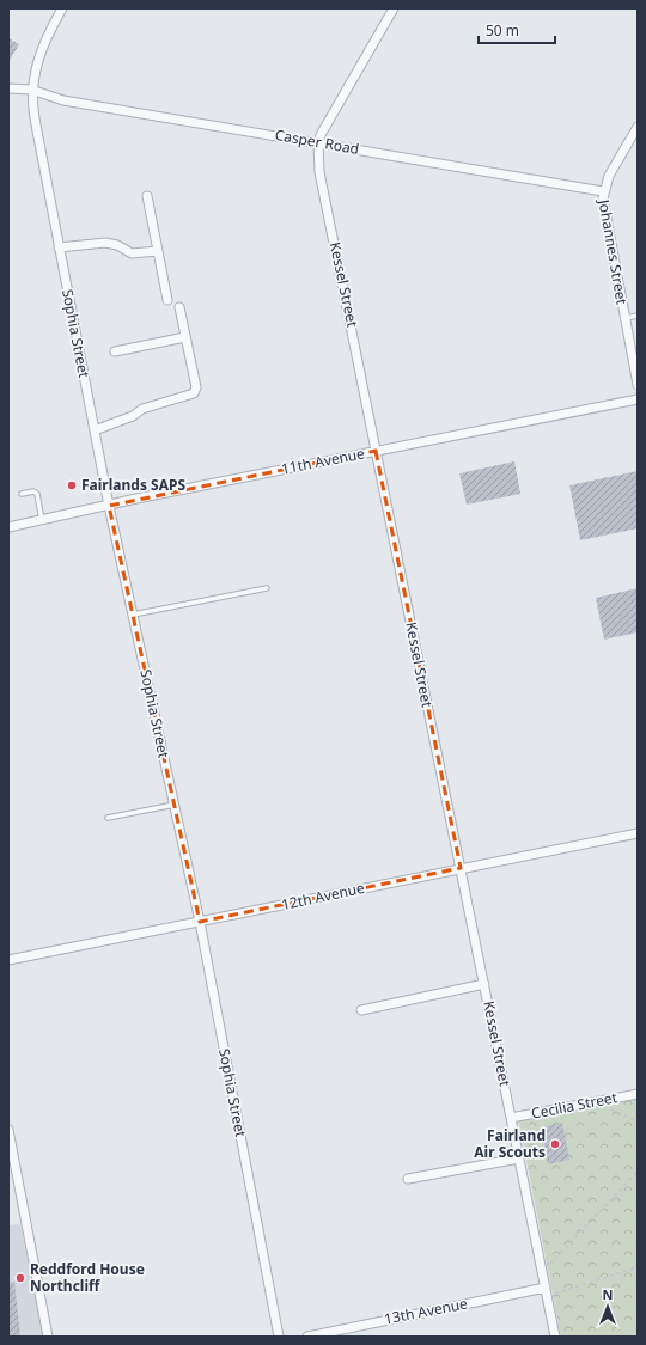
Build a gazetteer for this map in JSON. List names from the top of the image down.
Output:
{
  "streets": {
    "street": [
      "Casper Road",
      "Johannes Street",
      "Kessel Street",
      "Sophia Street",
      "11th Avenue",
      "12th Avenue",
      "Cecilia Street",
      "13th Avenue"
    ]
  },
  "crossings": [
    ["Casper Road", "Johannes Street"],
    ["Casper Road", "Kessel Street"],
    ["Casper Road", "Sophia Street"],
    ["Kessel Street", "11th Avenue"],
    ["Kessel Street", "12th Avenue"],
    ["Kessel Street", "Cecilia Street"],
    ["Kessel Street", "13th Avenue"],
    ["Sophia Street", "11th Avenue"],
    ["Sophia Street", "12th Avenue"]
  ],
  "places": ["Fairlands SAPS", "Fairland Air Scouts", "Reddford House Northcliff"],
  "scale_bar": "50 m",
  "north": "top"
}
